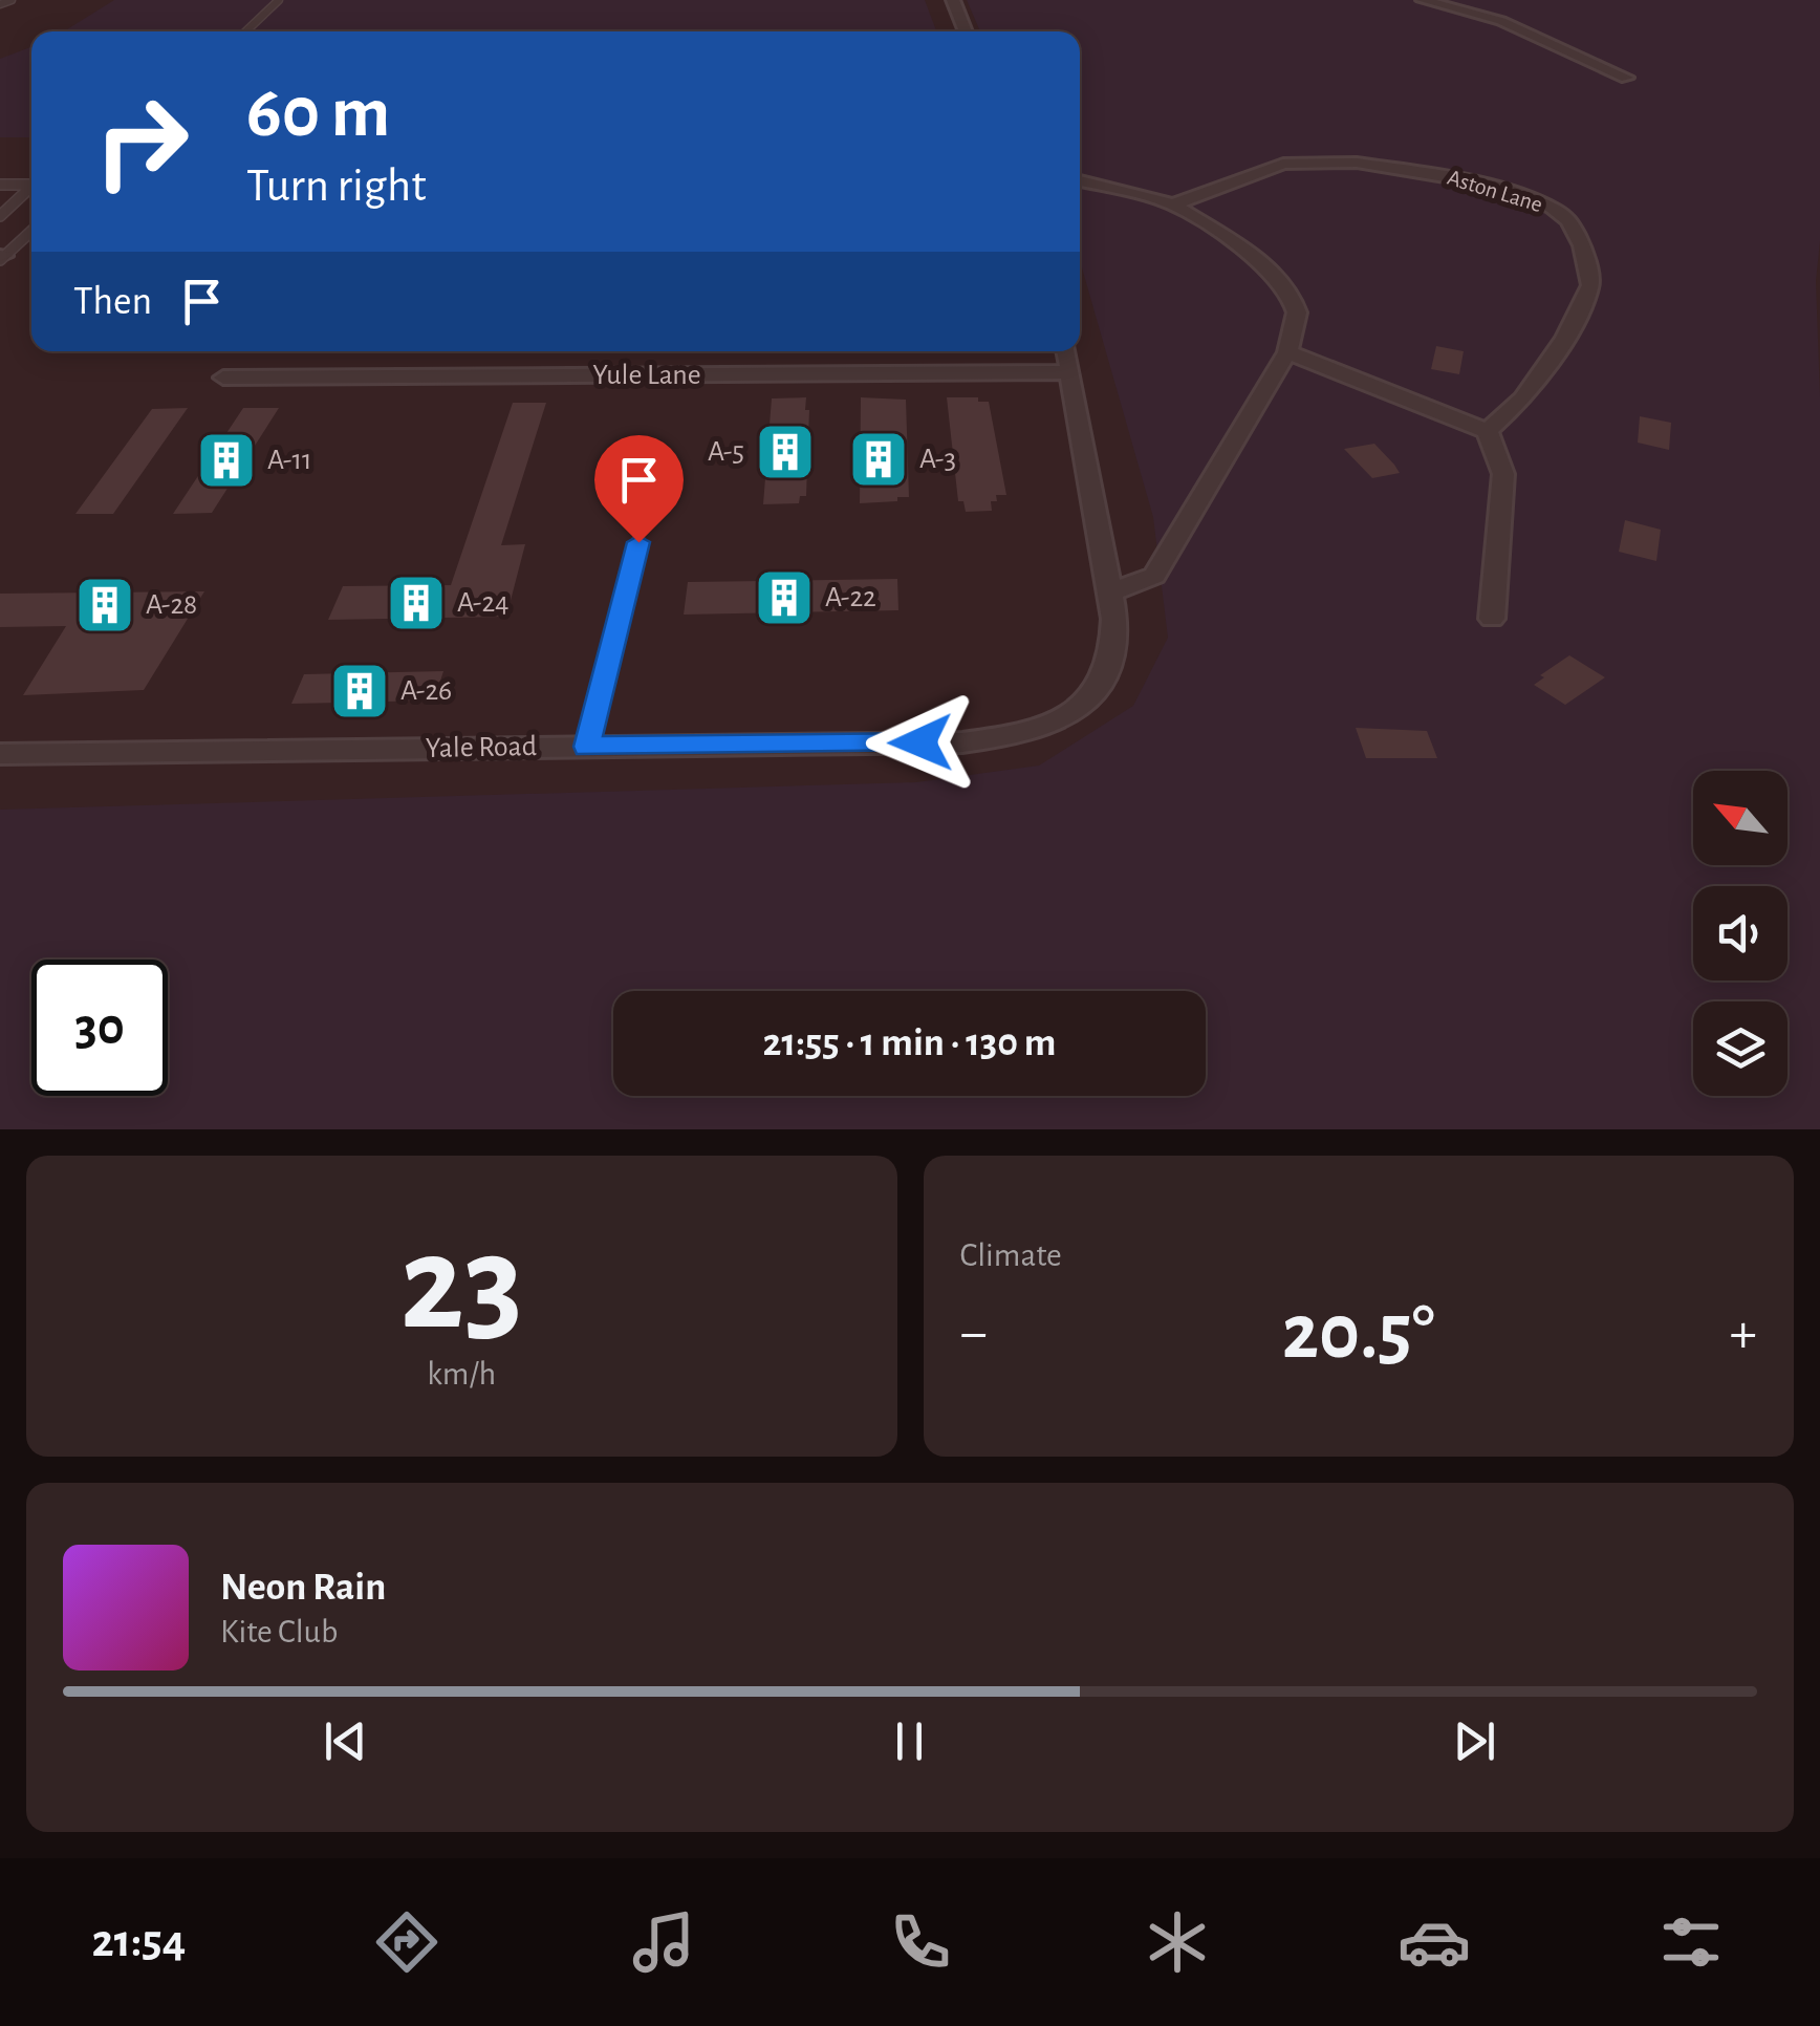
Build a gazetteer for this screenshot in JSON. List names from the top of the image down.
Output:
{
  "streets": {
    "street": ["Aston Lane", "Yule Lane", "Yale Road"]
  },
  "crossings": [
    ["Yule Lane", "Yale Road"]
  ],
  "places": {
    "building": [
      "A-5",
      "A-3",
      "A-11",
      "A-22",
      "A-24",
      "A-28",
      "A-26"
    ]
  },
  "north": "top left",
  "page": {
    "turn": ["60 m", "Turn right"],
    "then": "Then",
    "limit": "30",
    "trip": "21:55 · 1 min · 130 m",
    "tile": [
      ["23", "km/h"],
      "Climate"
    ],
    "heat": ["−", "20.5°", "+"],
    "song": ["Neon Rain", "Kite Club"],
    "tabs": "21:54"
  }
}
